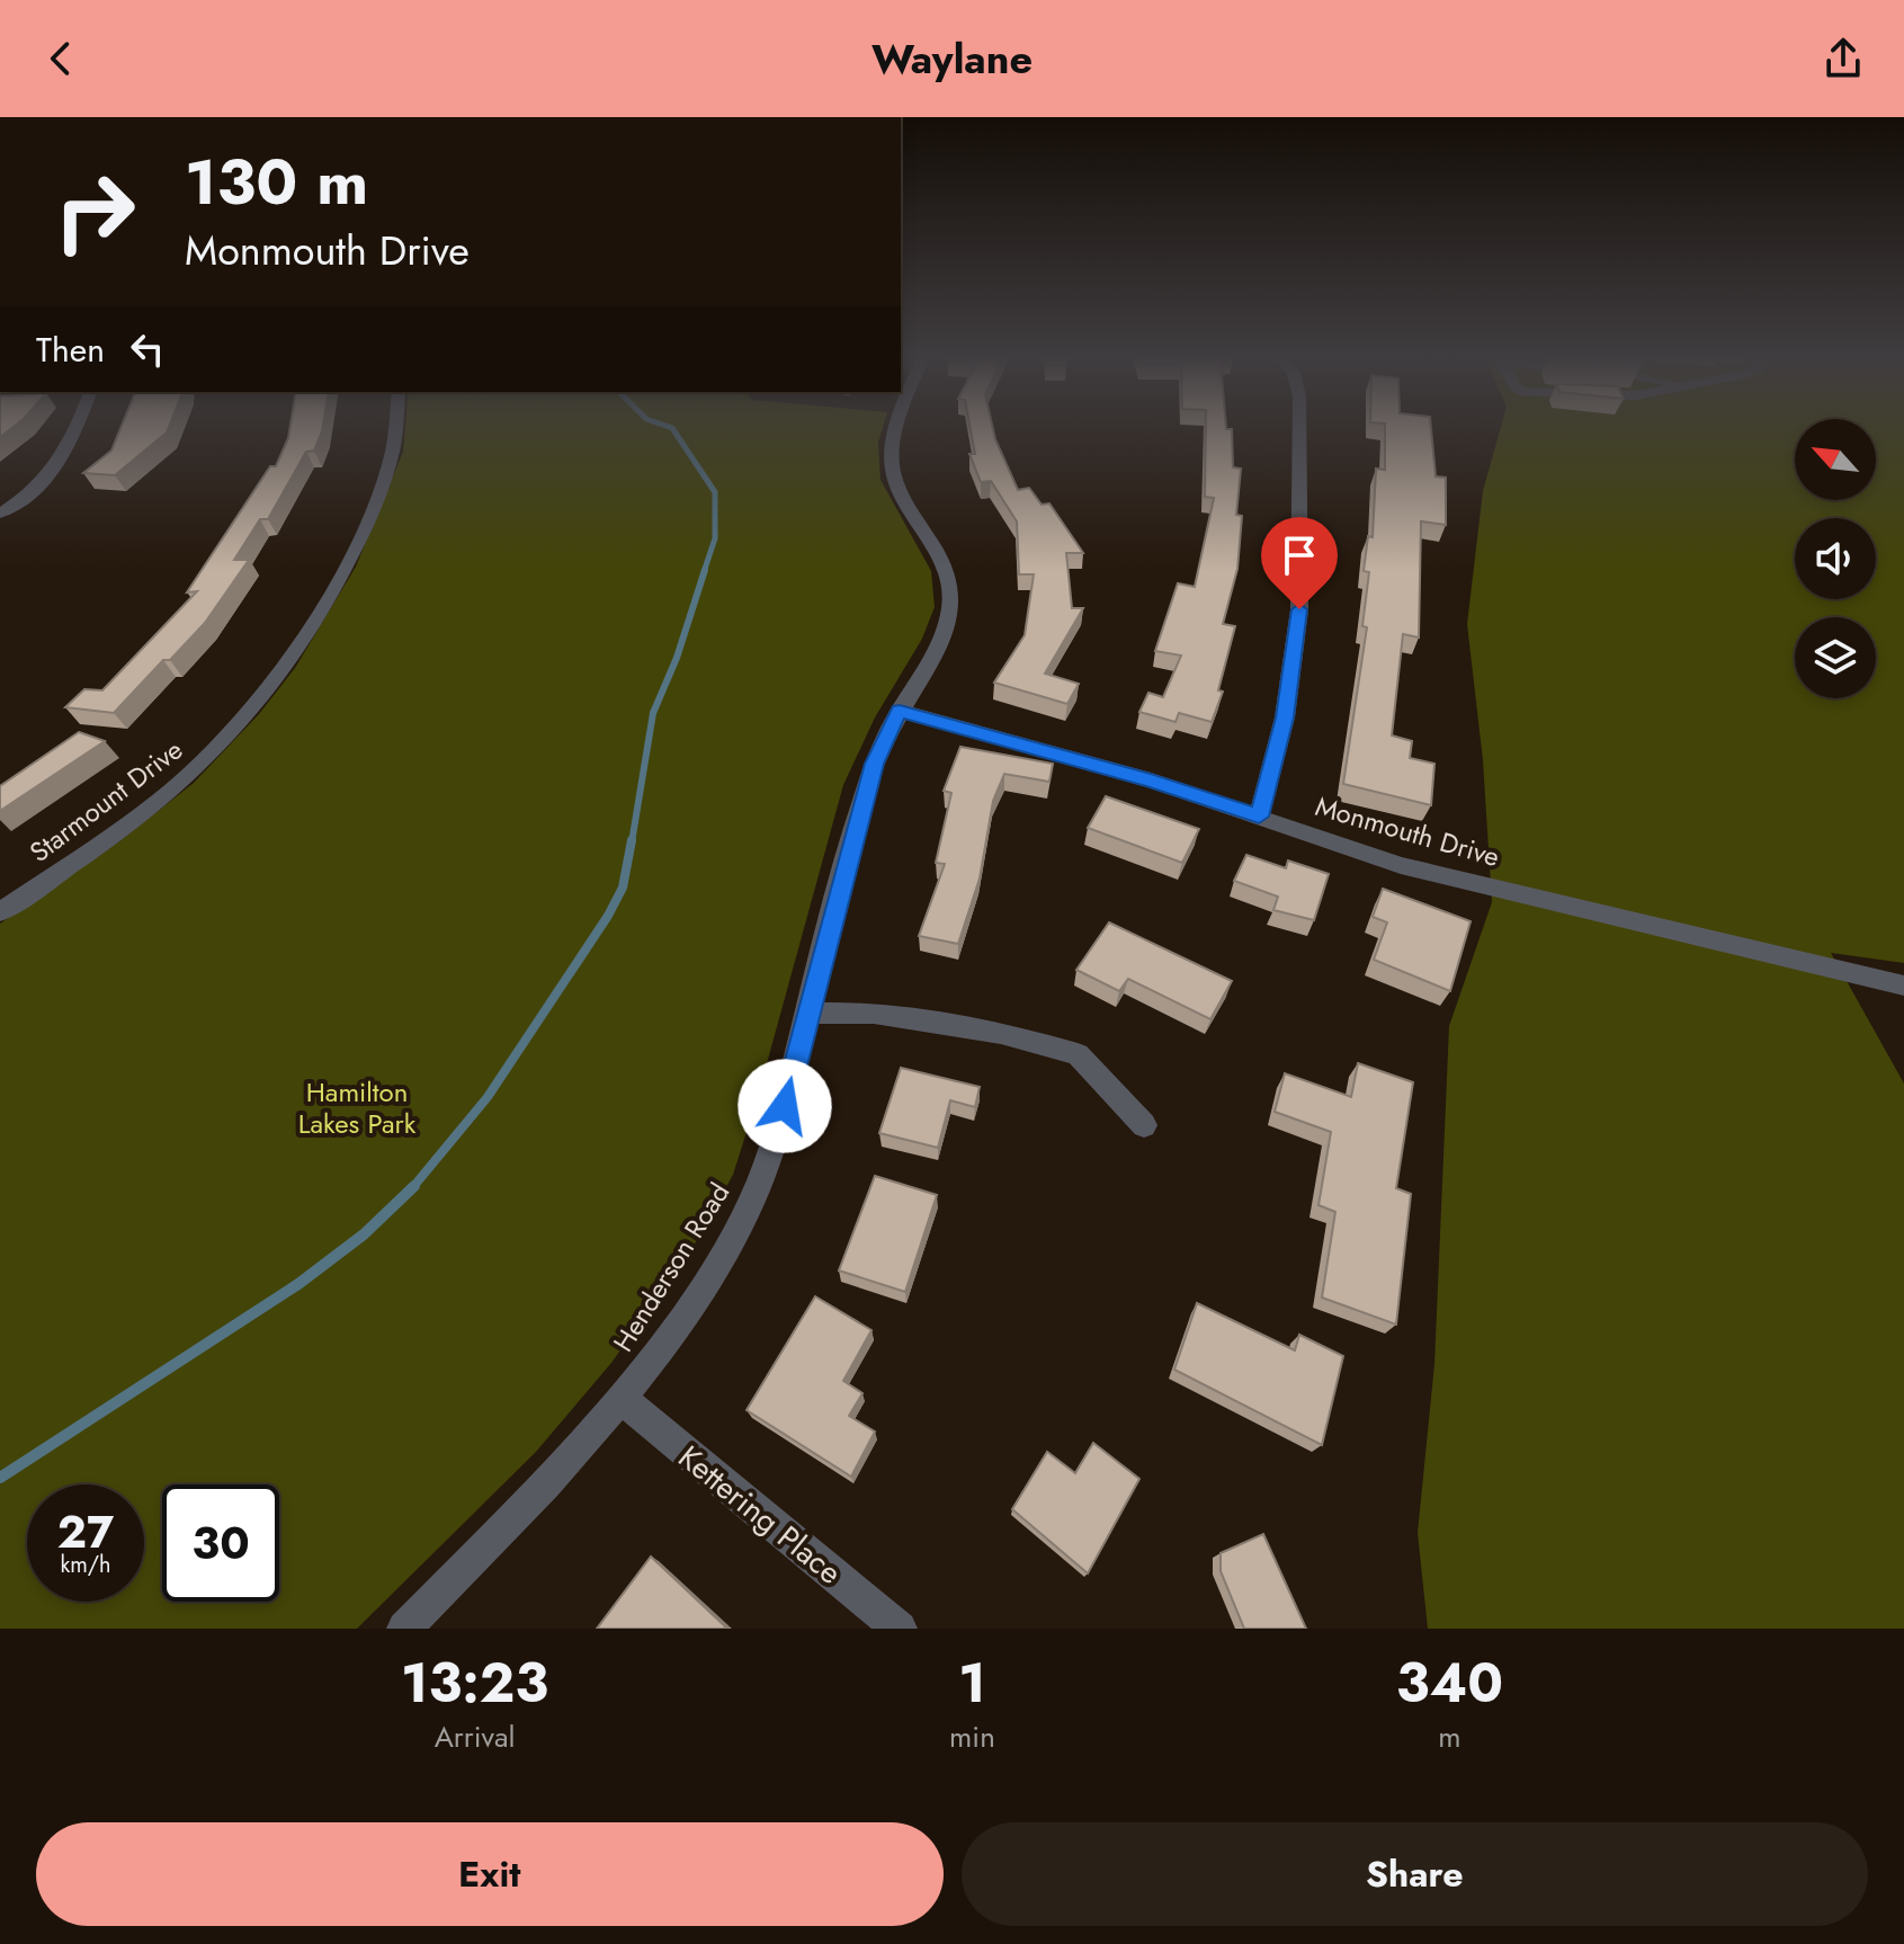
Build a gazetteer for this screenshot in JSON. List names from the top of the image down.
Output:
{
  "streets": {
    "street": [
      "Starmount Drive",
      "Monmouth Drive",
      "Henderson Road",
      "Kettering Place"
    ]
  },
  "crossings": [
    ["Monmouth Drive", "Henderson Road"],
    ["Henderson Road", "Kettering Place"]
  ],
  "parks": ["Hamilton Lakes Park"],
  "north": "top left",
  "page": {
    "header": "Waylane",
    "turn": ["130 m", "Monmouth Drive"],
    "then": "Then",
    "speed": "27 km/h",
    "limit": "30",
    "eta": [
      "13:23",
      "Arrival",
      "1",
      "min",
      "340",
      "m"
    ],
    "buttons": ["Exit", "Share"]
  }
}
